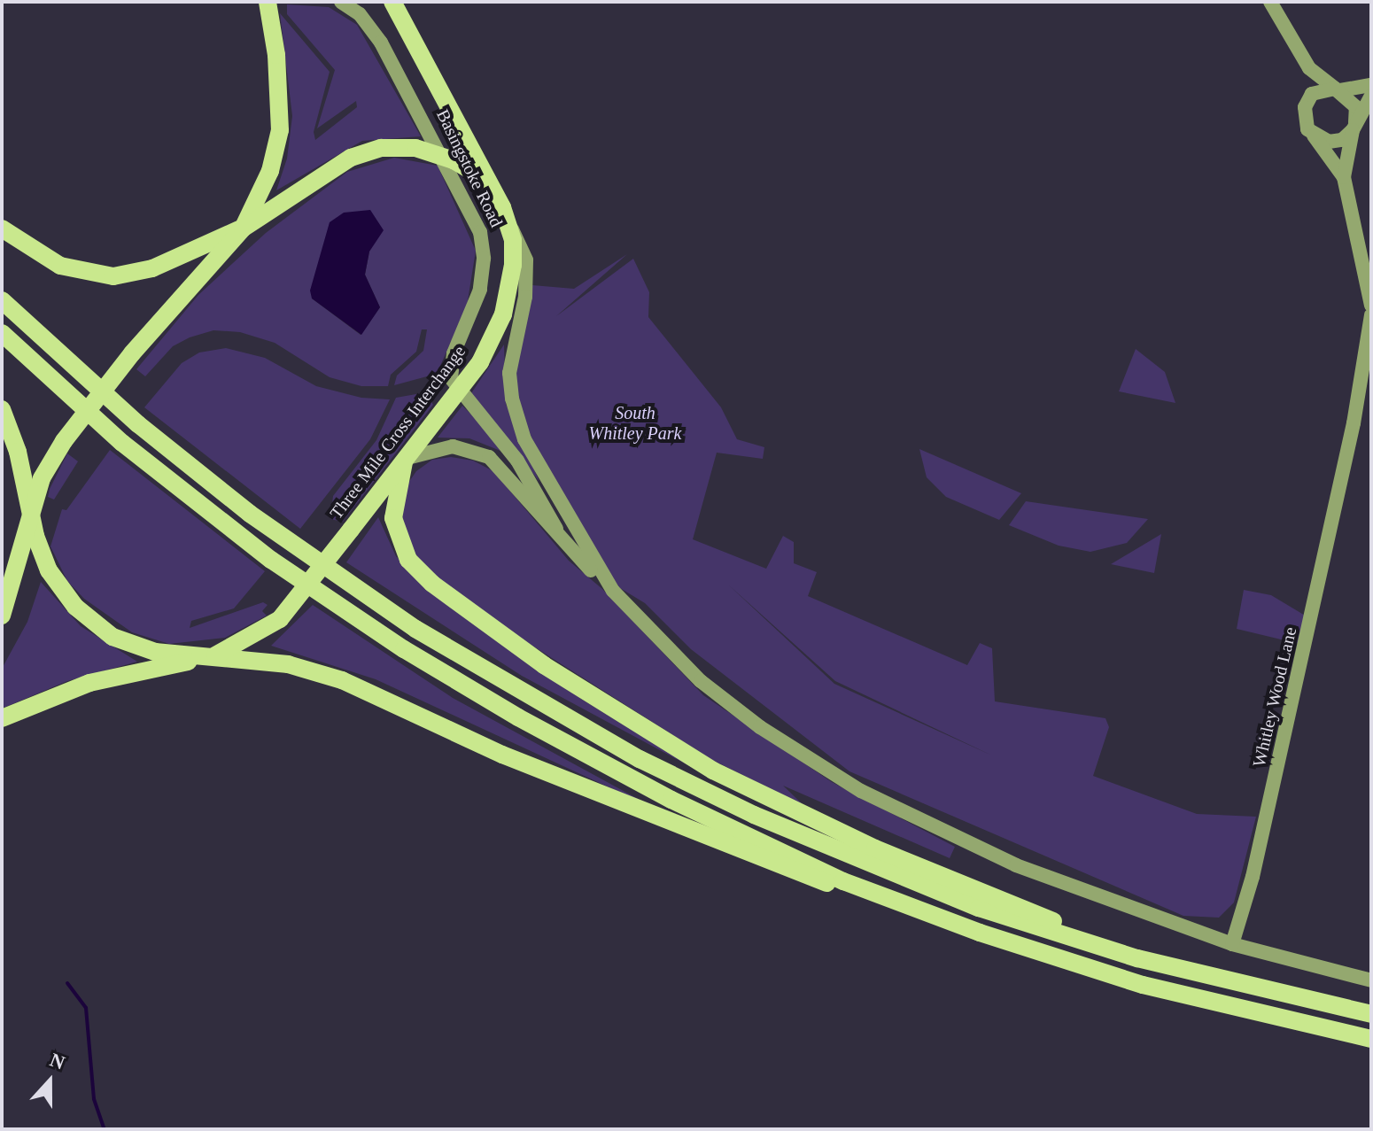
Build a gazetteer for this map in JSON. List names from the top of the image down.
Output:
{
  "streets": {
    "highway": ["Basingstoke Road", "Three Mile Cross Interchange"],
    "main road": ["Whitley Wood Lane"]
  },
  "crossings": [
    ["Basingstoke Road", "Three Mile Cross Interchange"]
  ],
  "parks": ["South Whitley Park"],
  "north": "top"
}
